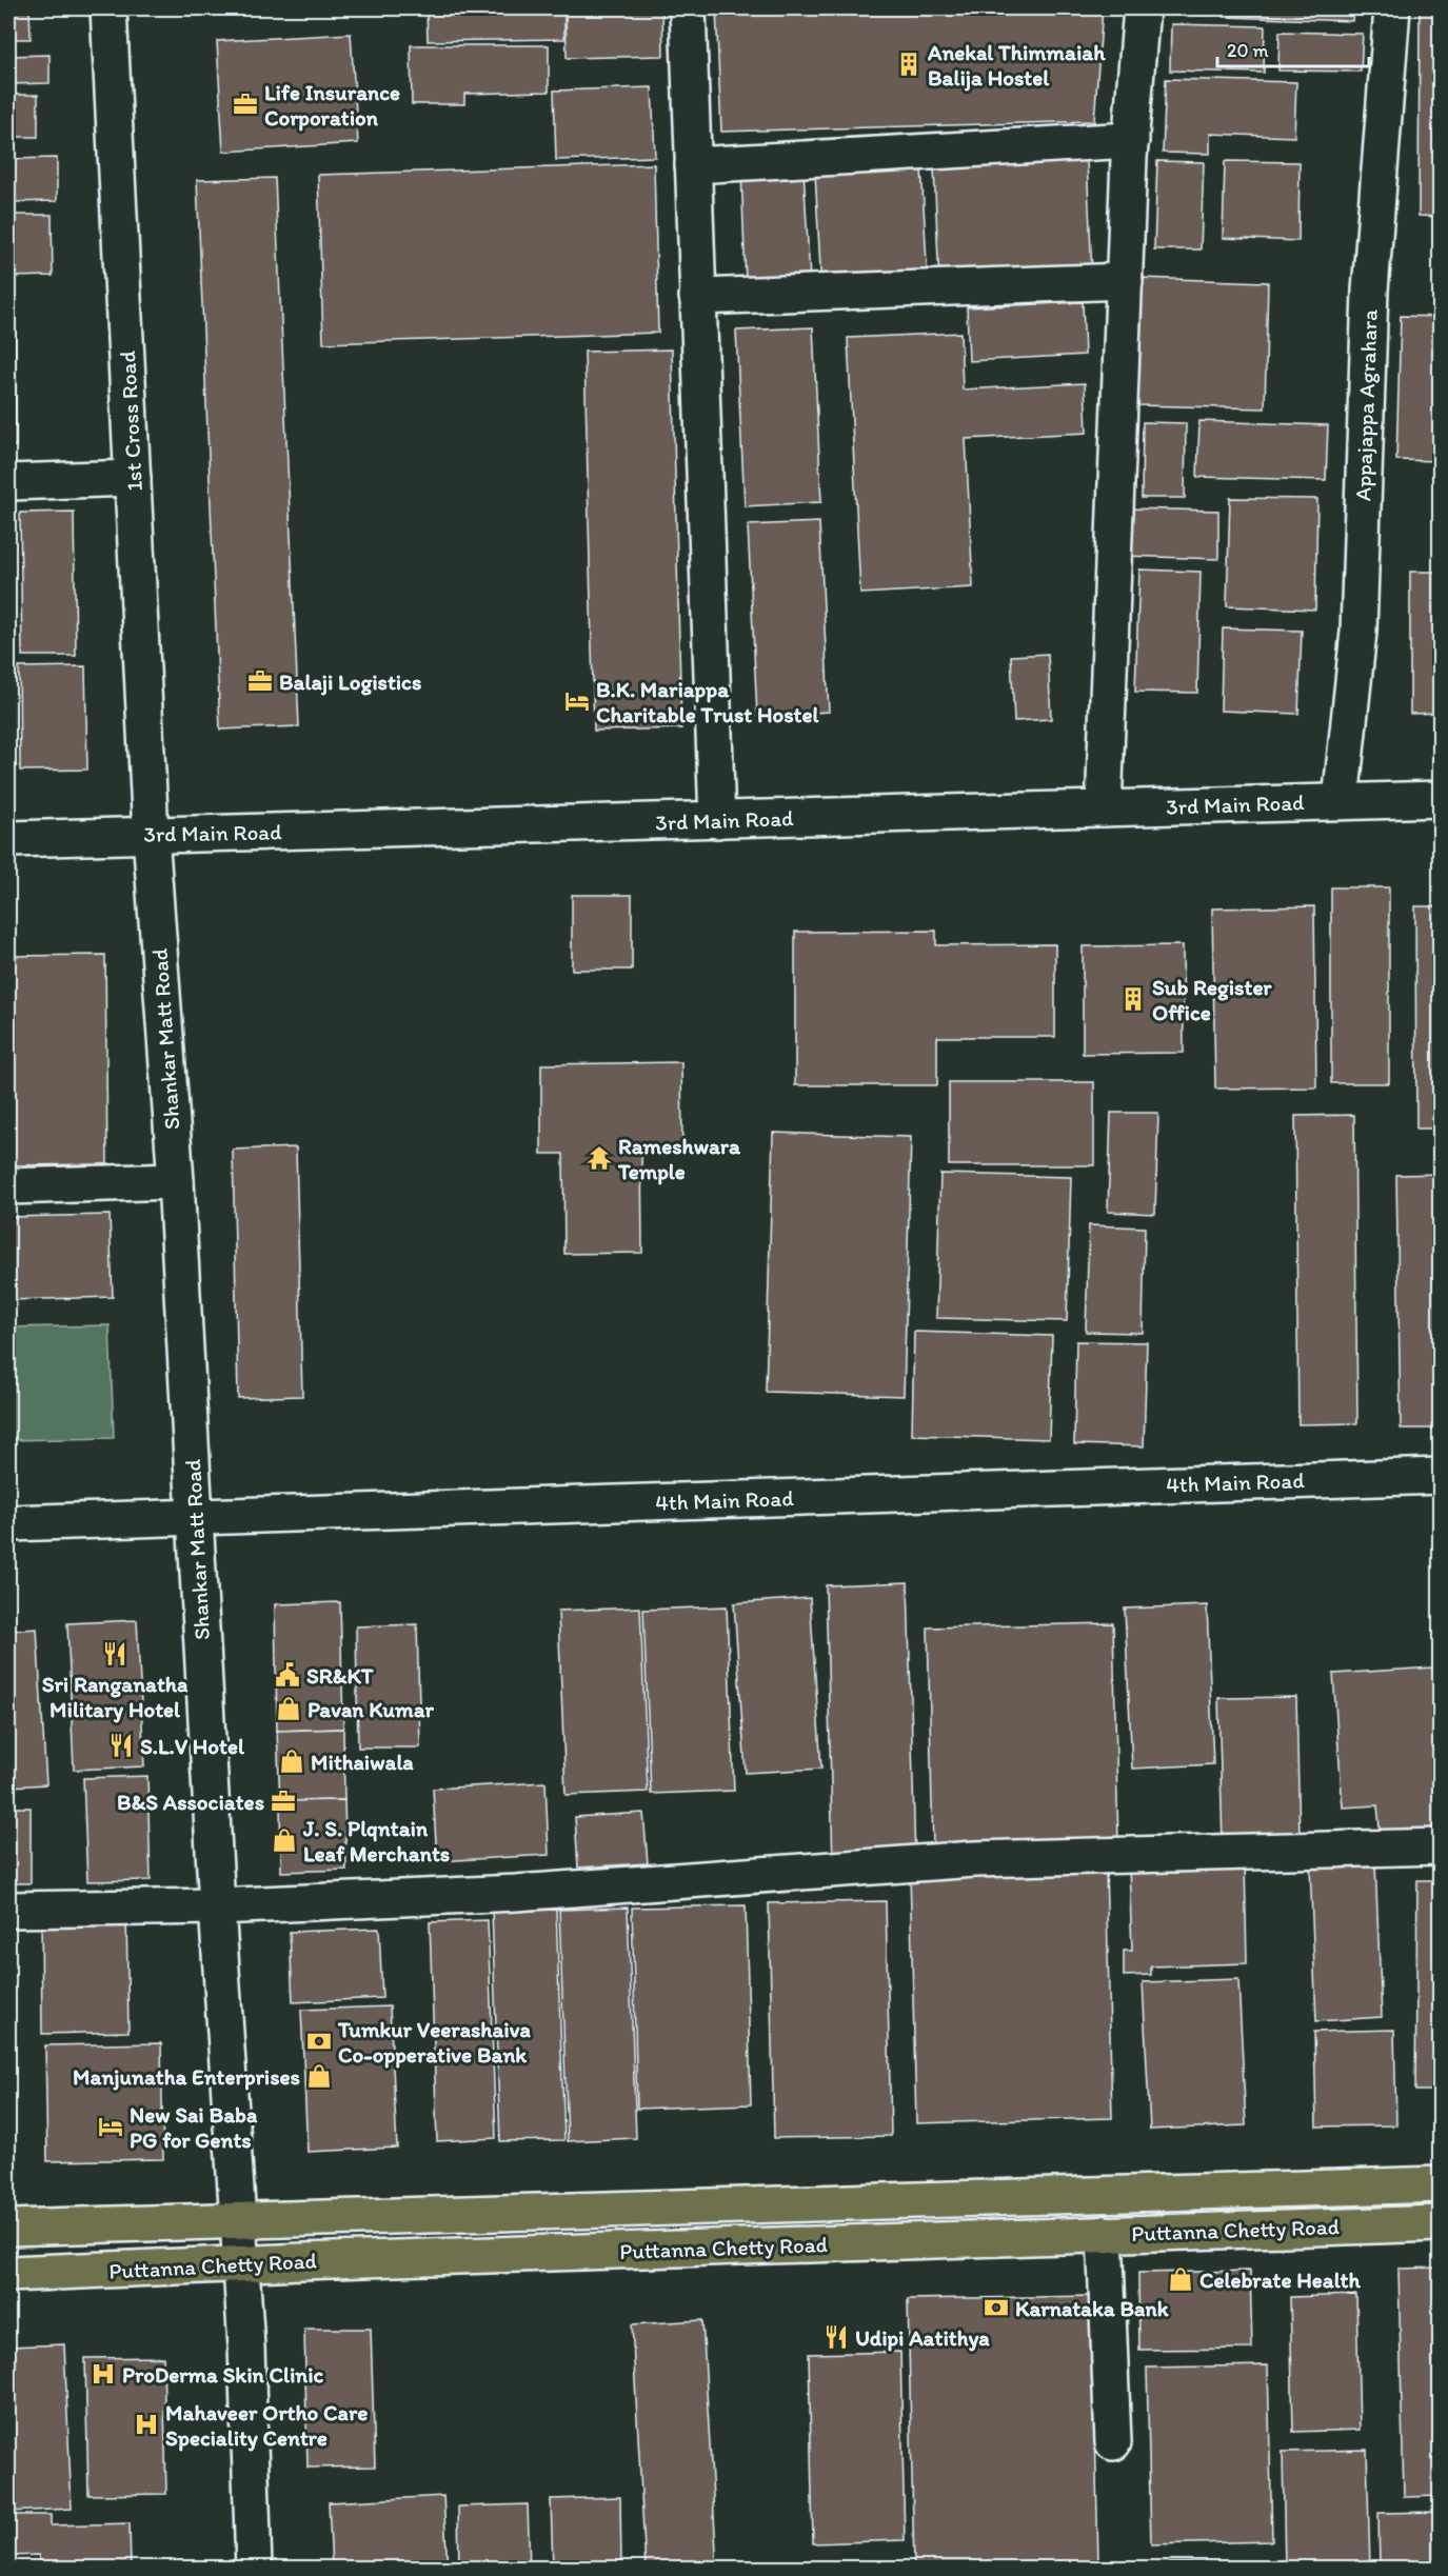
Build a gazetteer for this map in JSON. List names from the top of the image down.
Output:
{
  "streets": {
    "main road": ["Puttanna Chetty Road"],
    "street": [
      "Appajappa Agrahara",
      "1st Cross Road",
      "3rd Main Road",
      "Shankar Matt Road",
      "4th Main Road"
    ]
  },
  "crossings": [
    ["Appajappa Agrahara", "3rd Main Road"],
    ["1st Cross Road", "3rd Main Road"],
    ["1st Cross Road", "Shankar Matt Road"],
    ["3rd Main Road", "Shankar Matt Road"],
    ["Shankar Matt Road", "4th Main Road"],
    ["Shankar Matt Road", "Puttanna Chetty Road"]
  ],
  "places": {
    "building": ["Anekal Thimmaiah Balija Hostel", "Sub Register Office"],
    "office": ["Life Insurance Corporation", "Balaji Logistics", "B&S Associates"],
    "hotel": ["B.K. Mariappa Charitable Trust Hostel", "New Sai Baba PG for Gents"],
    "temple": ["Rameshwara Temple"],
    "restaurant": ["Sri Ranganatha Military Hotel", "S.L.V Hotel", "Udipi Aatithya"],
    "public building": ["SR&KT"],
    "shop": [
      "Pavan Kumar",
      "Mithaiwala",
      "J. S. Plqntain Leaf Merchants",
      "Manjunatha Enterprises",
      "Celebrate Health"
    ],
    "bank": ["Tumkur Veerashaiva Co-opperative Bank", "Karnataka Bank"],
    "hospital": ["ProDerma Skin Clinic", "Mahaveer Ortho Care Speciality Centre"]
  },
  "scale_bar": "20 m"
}
